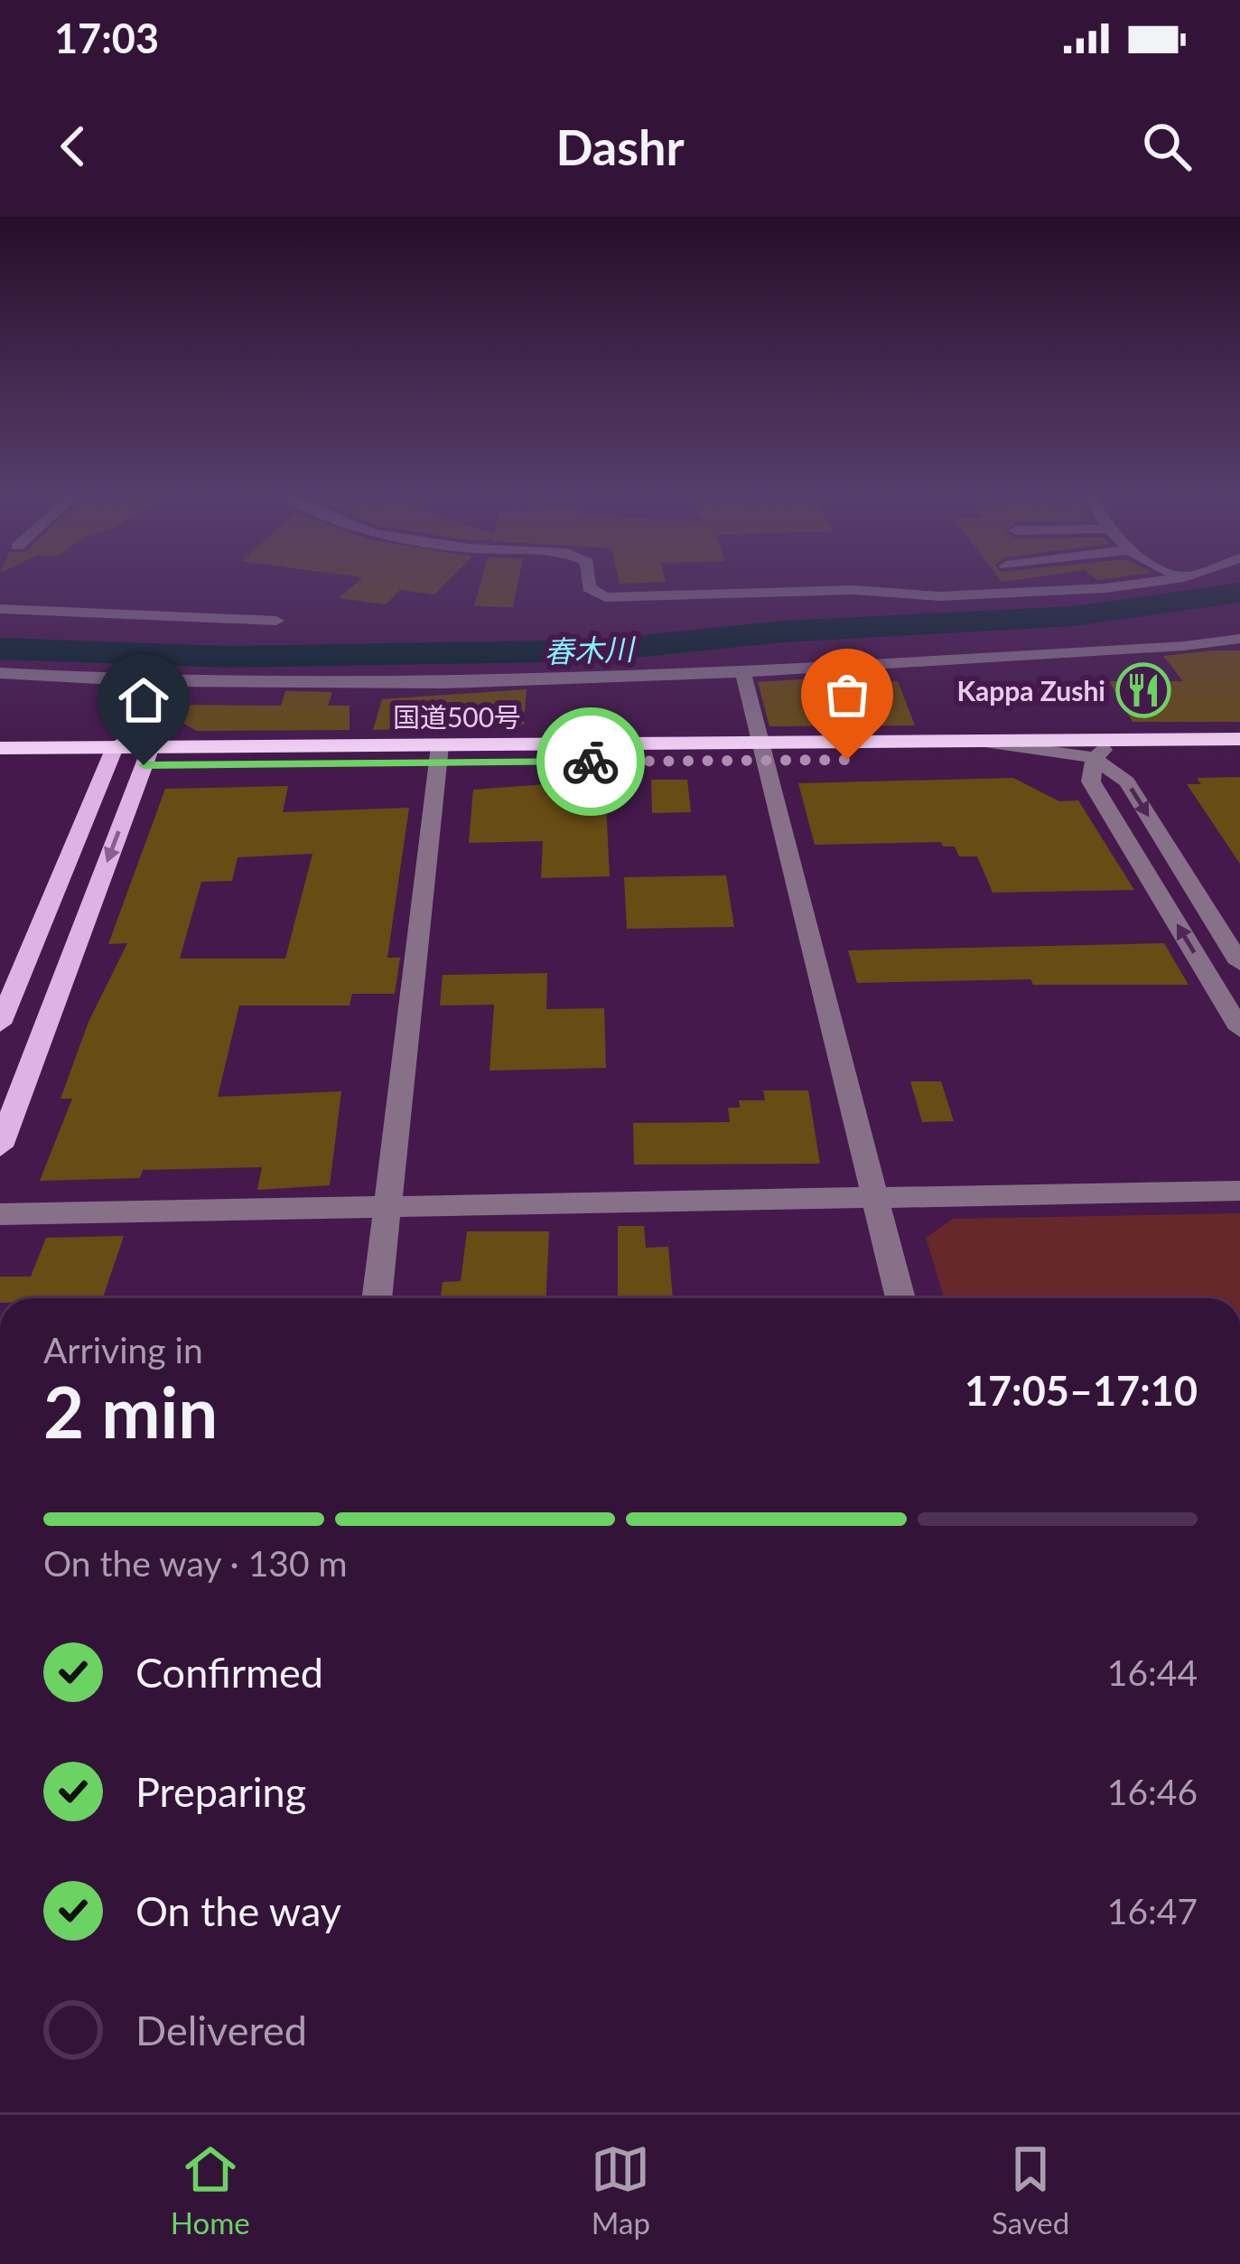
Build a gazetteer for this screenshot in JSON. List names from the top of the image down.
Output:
{
  "streets": {
    "highway": ["国道500号"]
  },
  "water": ["春木川"],
  "places": {
    "restaurant": ["Kappa Zushi"]
  },
  "page": {
    "status": "17:03",
    "header": "Dashr",
    "heading": ["2 min", "Arriving in", "17:05–17:10"],
    "bar": "On the way · 130 m",
    "list": [
      ["Confirmed", "16:44"],
      ["Preparing", "16:46"],
      ["On the way", "16:47"],
      "Delivered"
    ],
    "tabs": ["Home", "Map", "Saved"]
  }
}
